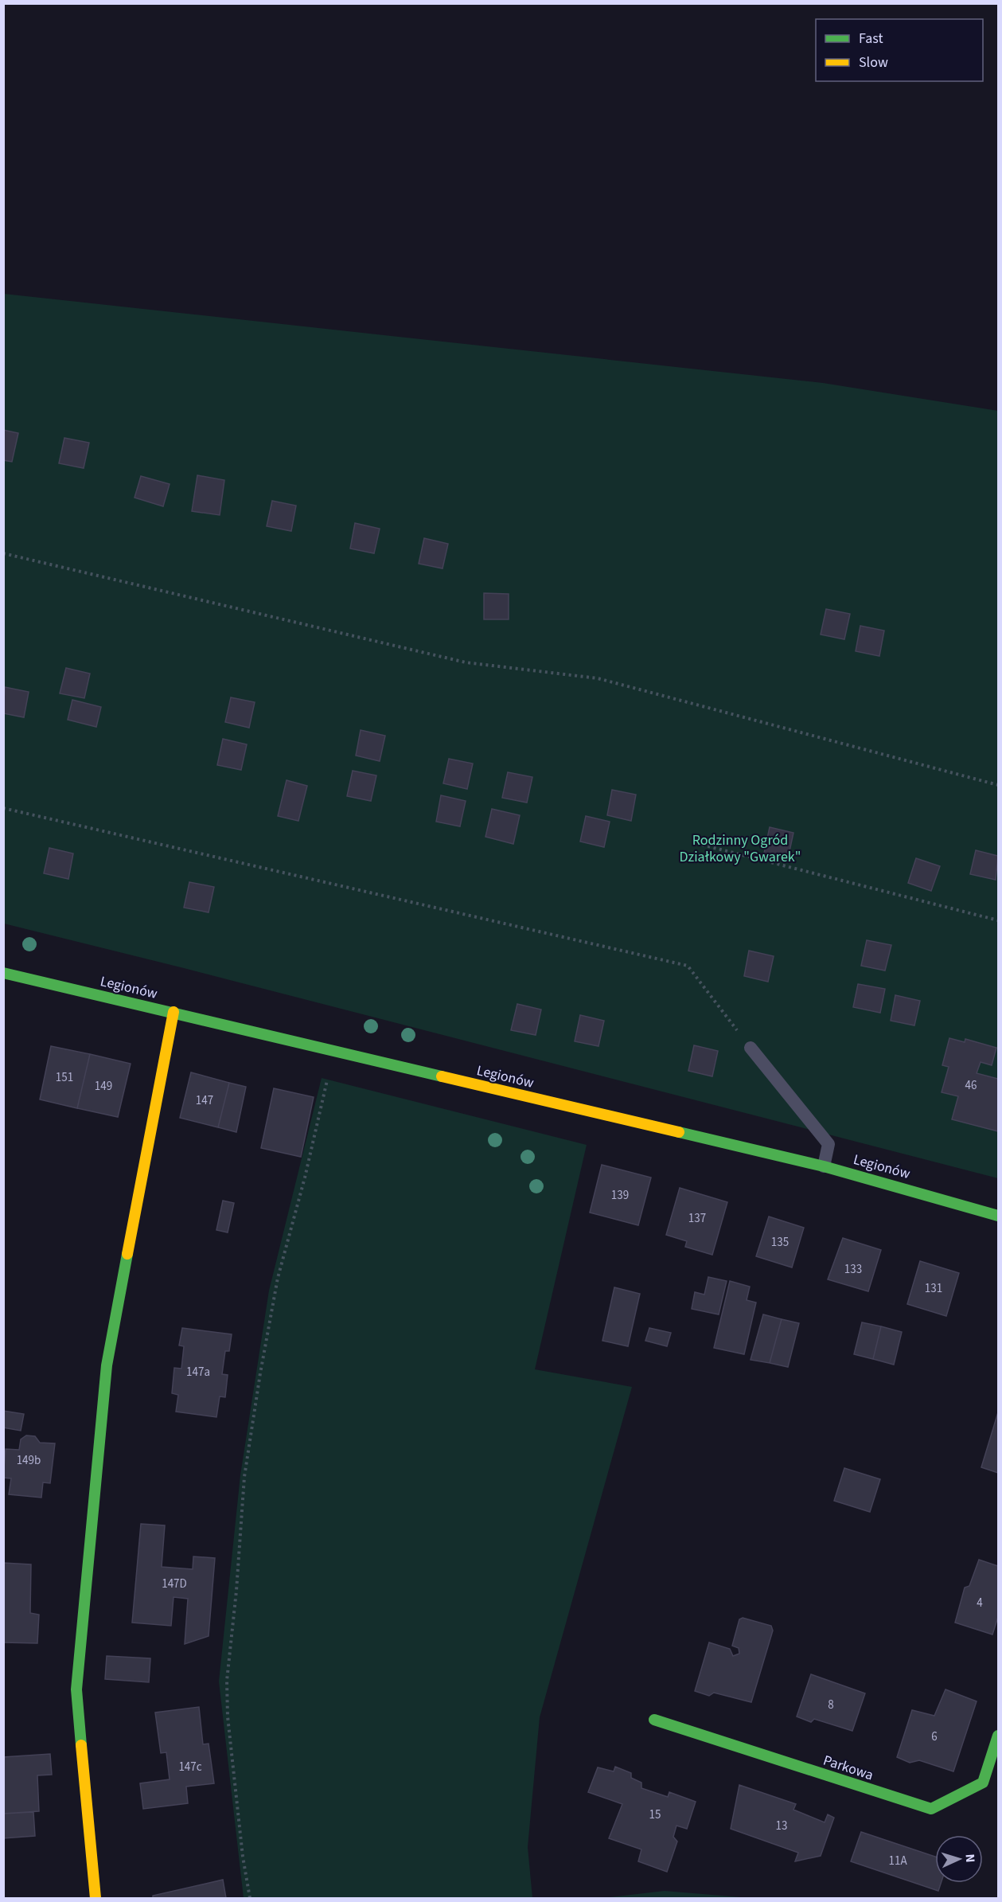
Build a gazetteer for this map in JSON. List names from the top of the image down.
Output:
{
  "streets": {
    "street": ["Legionów", "Parkowa"]
  },
  "parks": ["Rodzinny Ogród Działkowy \"Gwarek\""],
  "house_numbers": [
    "151",
    "46",
    "149",
    "147",
    "139",
    "137",
    "135",
    "133",
    "131",
    "147a",
    "149b",
    "147D",
    "4",
    "8",
    "6",
    "147c",
    "15",
    "13",
    "11A"
  ],
  "legend": ["Fast", "Slow"],
  "north": "right"
}
